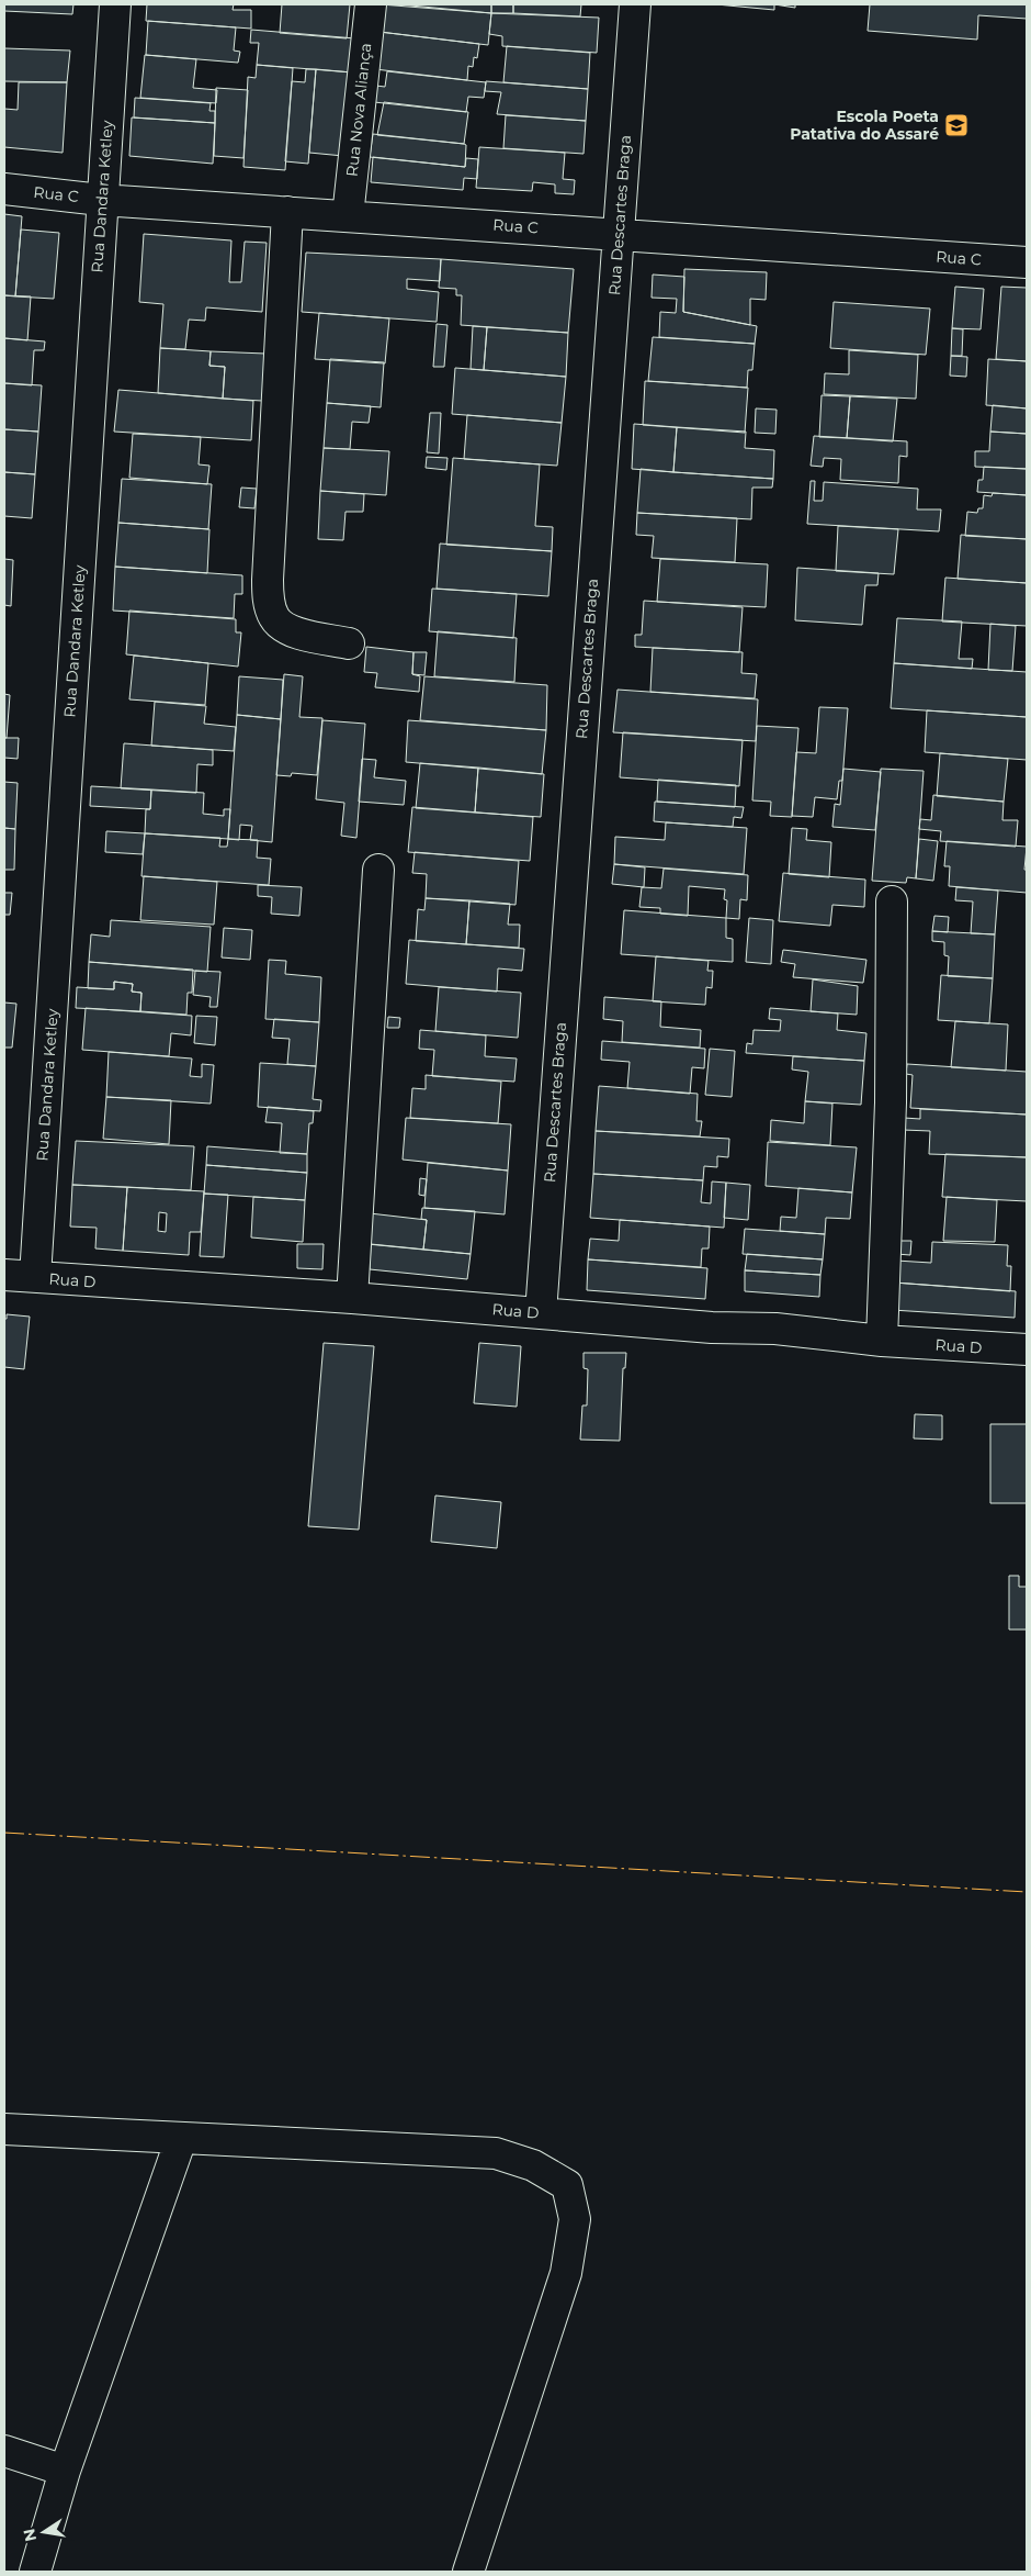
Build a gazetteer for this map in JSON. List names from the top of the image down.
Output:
{
  "streets": {
    "street": [
      "Rua Nova Aliança",
      "Rua C",
      "Rua Dandara Ketley",
      "Rua Descartes Braga",
      "Rua D"
    ]
  },
  "crossings": [
    ["Rua Nova Aliança", "Rua C"],
    ["Rua C", "Rua Dandara Ketley"],
    ["Rua C", "Rua Descartes Braga"],
    ["Rua Dandara Ketley", "Rua D"],
    ["Rua Descartes Braga", "Rua D"]
  ],
  "places": {
    "school or university": ["Escola Poeta Patativa do Assaré"]
  },
  "north": "left"
}
